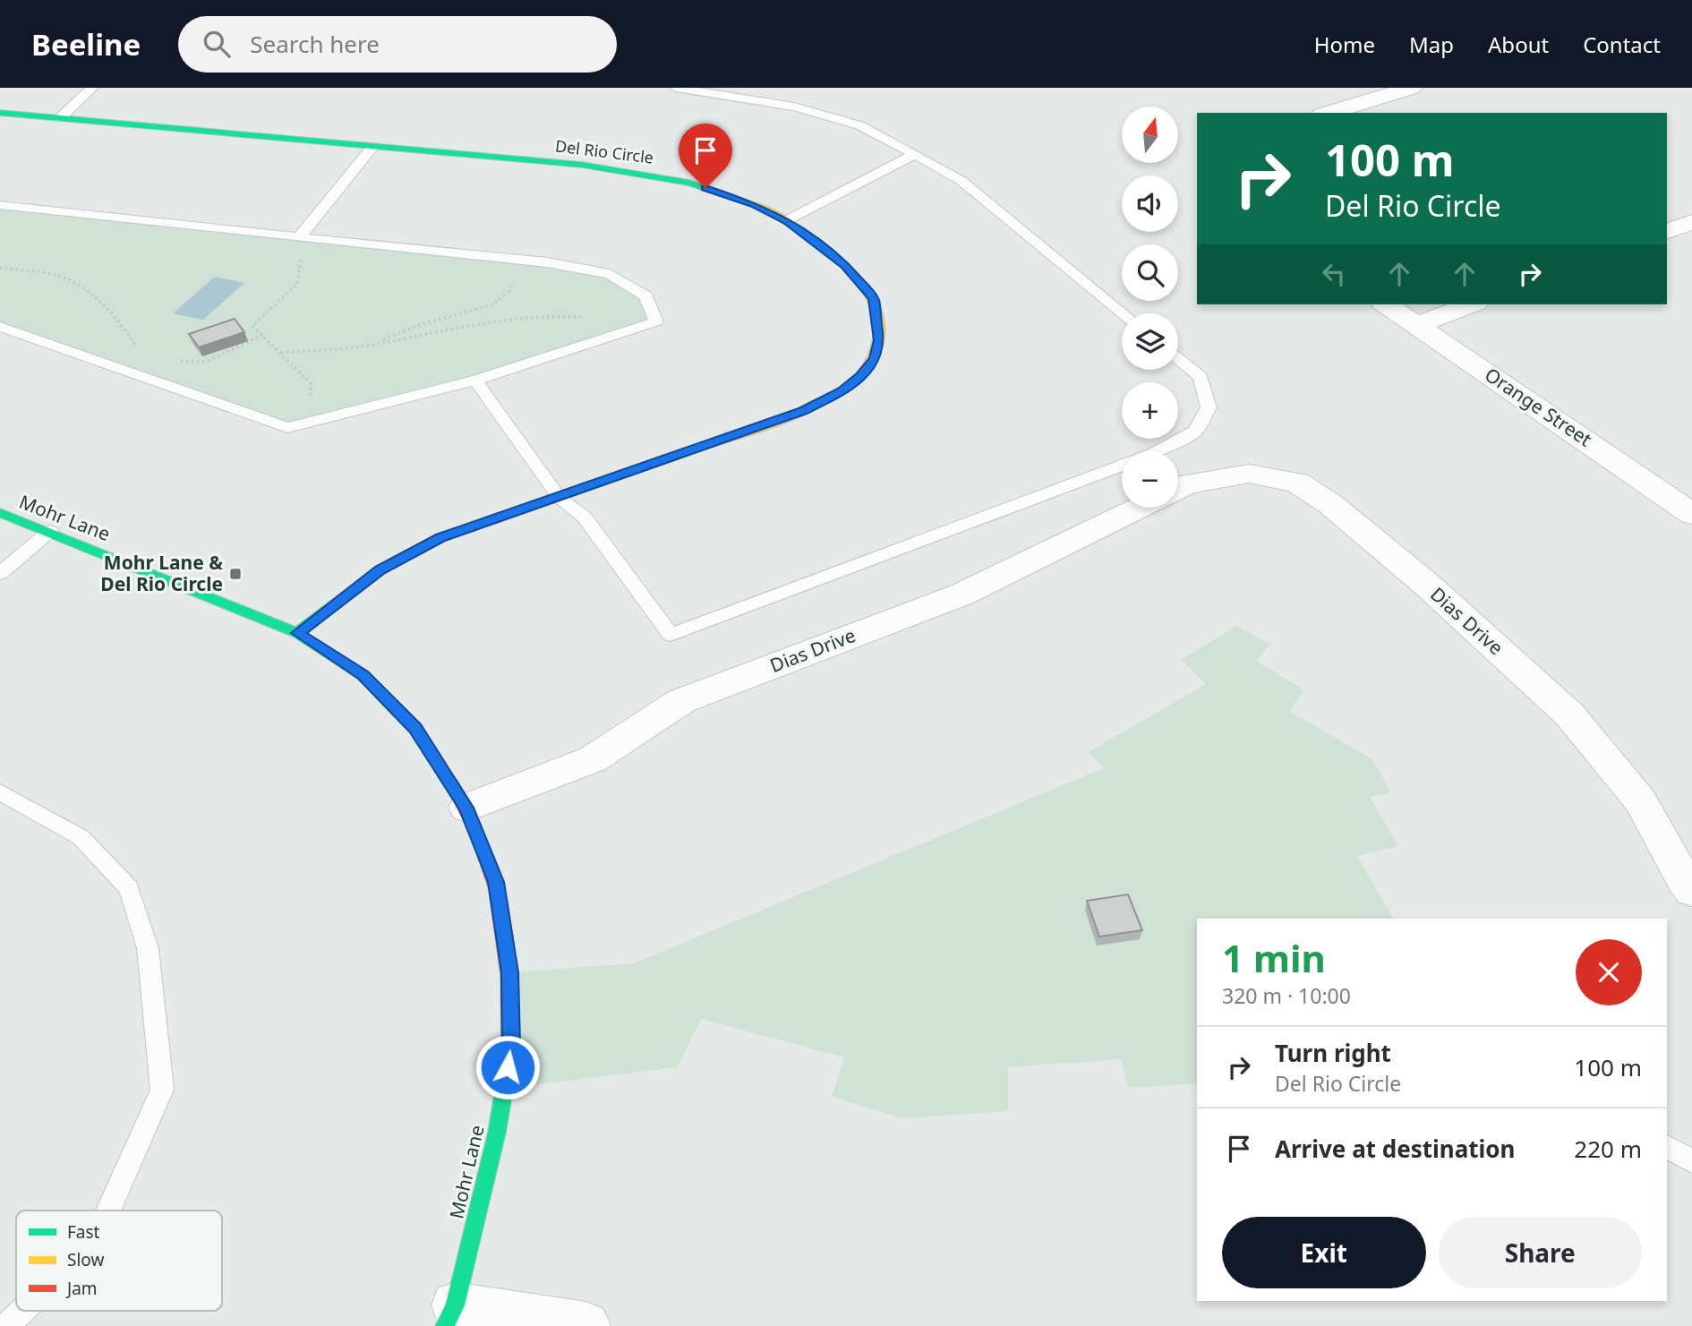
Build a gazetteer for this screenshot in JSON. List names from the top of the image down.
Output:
{
  "streets": {
    "street": [
      "Del Rio Circle",
      "Orange Street",
      "Mohr Lane",
      "Dias Drive"
    ]
  },
  "crossings": [
    ["Del Rio Circle", "Mohr Lane"],
    ["Mohr Lane", "Dias Drive"]
  ],
  "places": {
    "transit": ["Mohr Lane & Del Rio Circle"]
  },
  "legend": ["Fast", "Slow", "Jam"],
  "north": "top",
  "page": {
    "header": "Beeline",
    "search": "Search here",
    "nav": [
      "Home",
      "Map",
      "About",
      "Contact"
    ],
    "map_buttons": ["+", "−"],
    "turn": ["100 m", "Del Rio Circle"],
    "heading": ["1 min", "320 m · 10:00"],
    "list": [
      {
        "name": "Turn right",
        "note": "Del Rio Circle",
        "value": "100 m"
      },
      {
        "name": "Arrive at destination",
        "value": "220 m"
      }
    ],
    "buttons": ["Exit", "Share"]
  }
}
